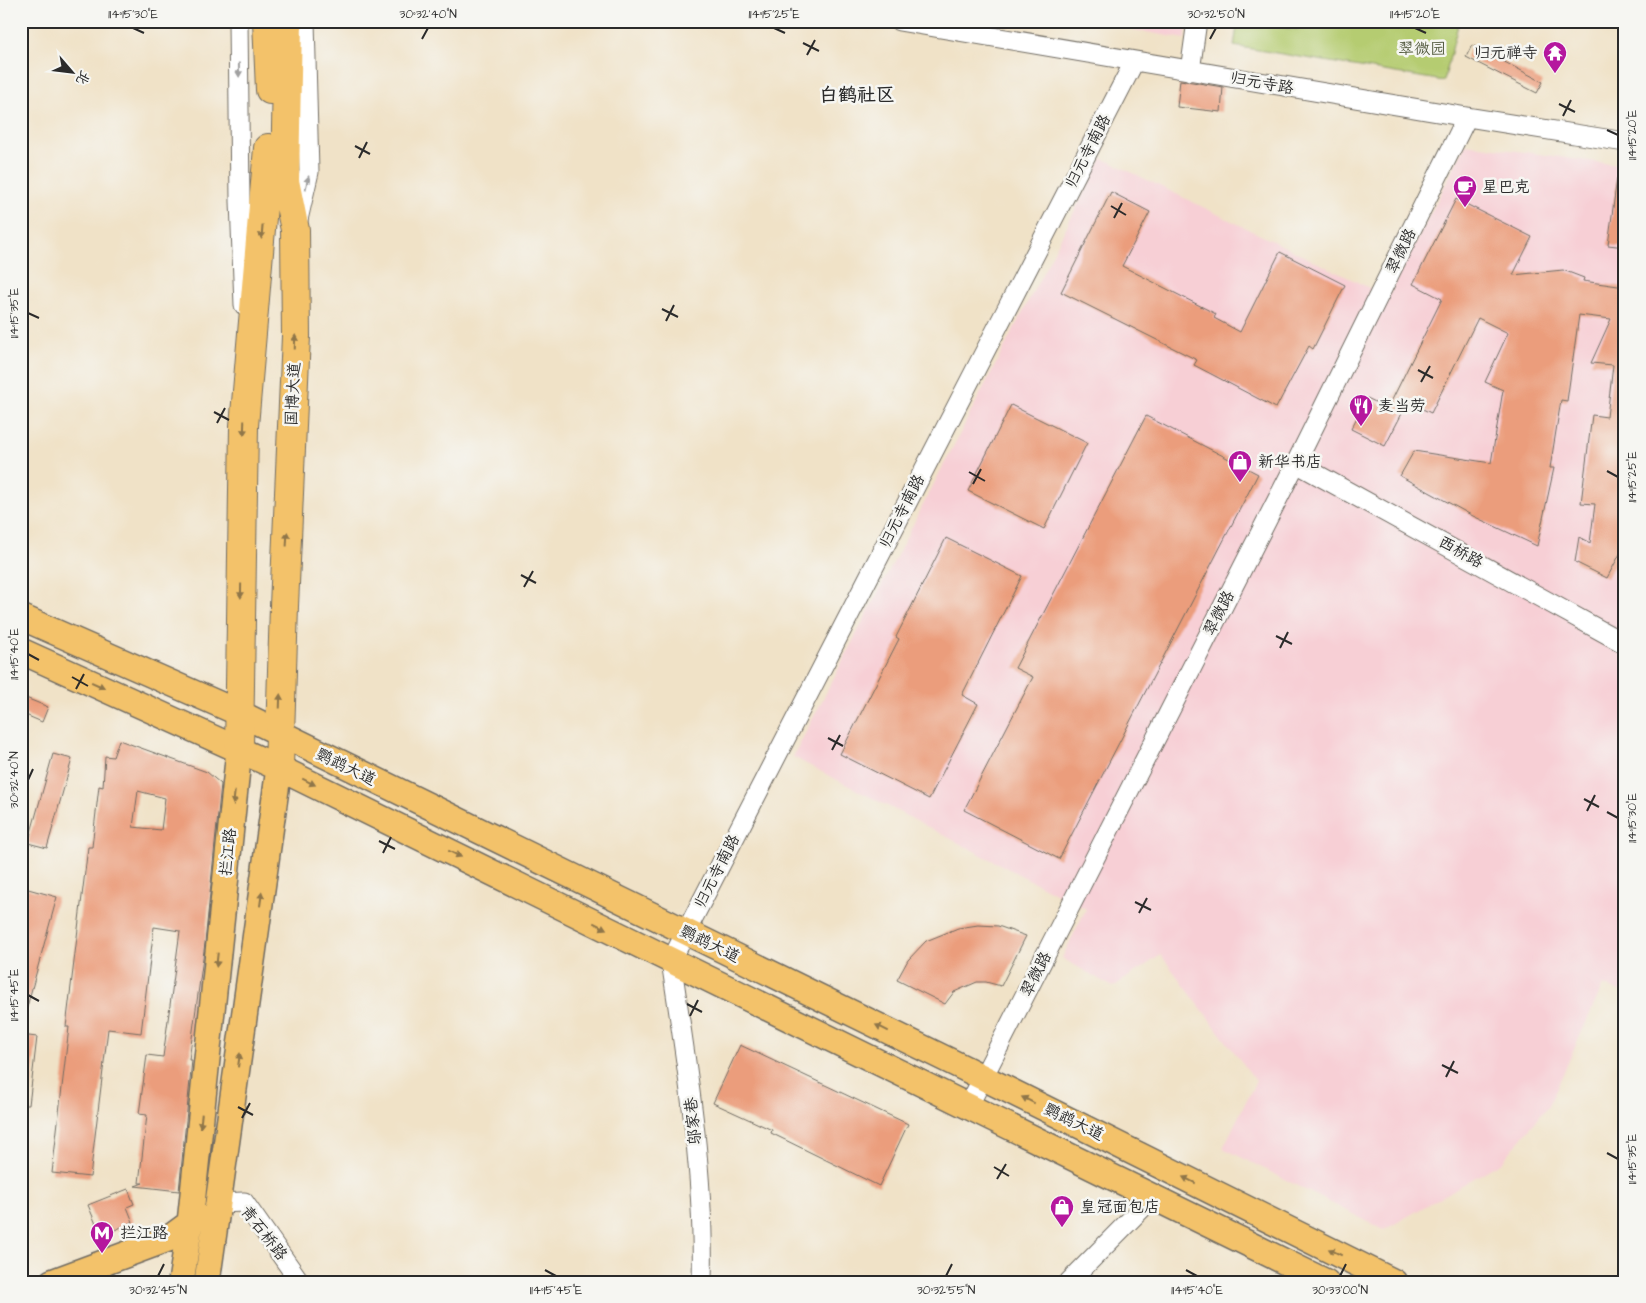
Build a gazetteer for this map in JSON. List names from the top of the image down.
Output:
{
  "streets": {
    "highway": ["国博大道"],
    "main road": ["鹦鹉大道", "拦江路"],
    "street": [
      "归元寺路",
      "归元寺南路",
      "翠微路",
      "西桥路",
      "邬家巷",
      "青石桥路"
    ]
  },
  "crossings": [
    ["归元寺路", "归元寺南路"],
    ["归元寺路", "翠微路"],
    ["归元寺南路", "鹦鹉大道"],
    ["归元寺南路", "邬家巷"],
    ["翠微路", "西桥路"],
    ["翠微路", "鹦鹉大道"],
    ["国博大道", "鹦鹉大道"],
    ["国博大道", "拦江路"],
    ["鹦鹉大道", "拦江路"],
    ["鹦鹉大道", "邬家巷"]
  ],
  "districts": ["白鹤社区"],
  "parks": ["翠微园"],
  "places": {
    "temple": ["归元禅寺"],
    "cafe": ["星巴克"],
    "restaurant": ["麦当劳"],
    "shop": ["新华书店", "皇冠面包店"],
    "metro station": ["拦江路"]
  },
  "north": "bottom right",
  "coordinates": [
    "114°15'30\"E",
    "30°32'40\"N",
    "114°15'25\"E",
    "30°32'50\"N",
    "114°15'20\"E",
    "114°15'35\"E",
    "114°15'40\"E",
    "114°15'45\"E",
    "30°32'45\"N",
    "30°32'55\"N",
    "30°33'00\"N"
  ]
}
